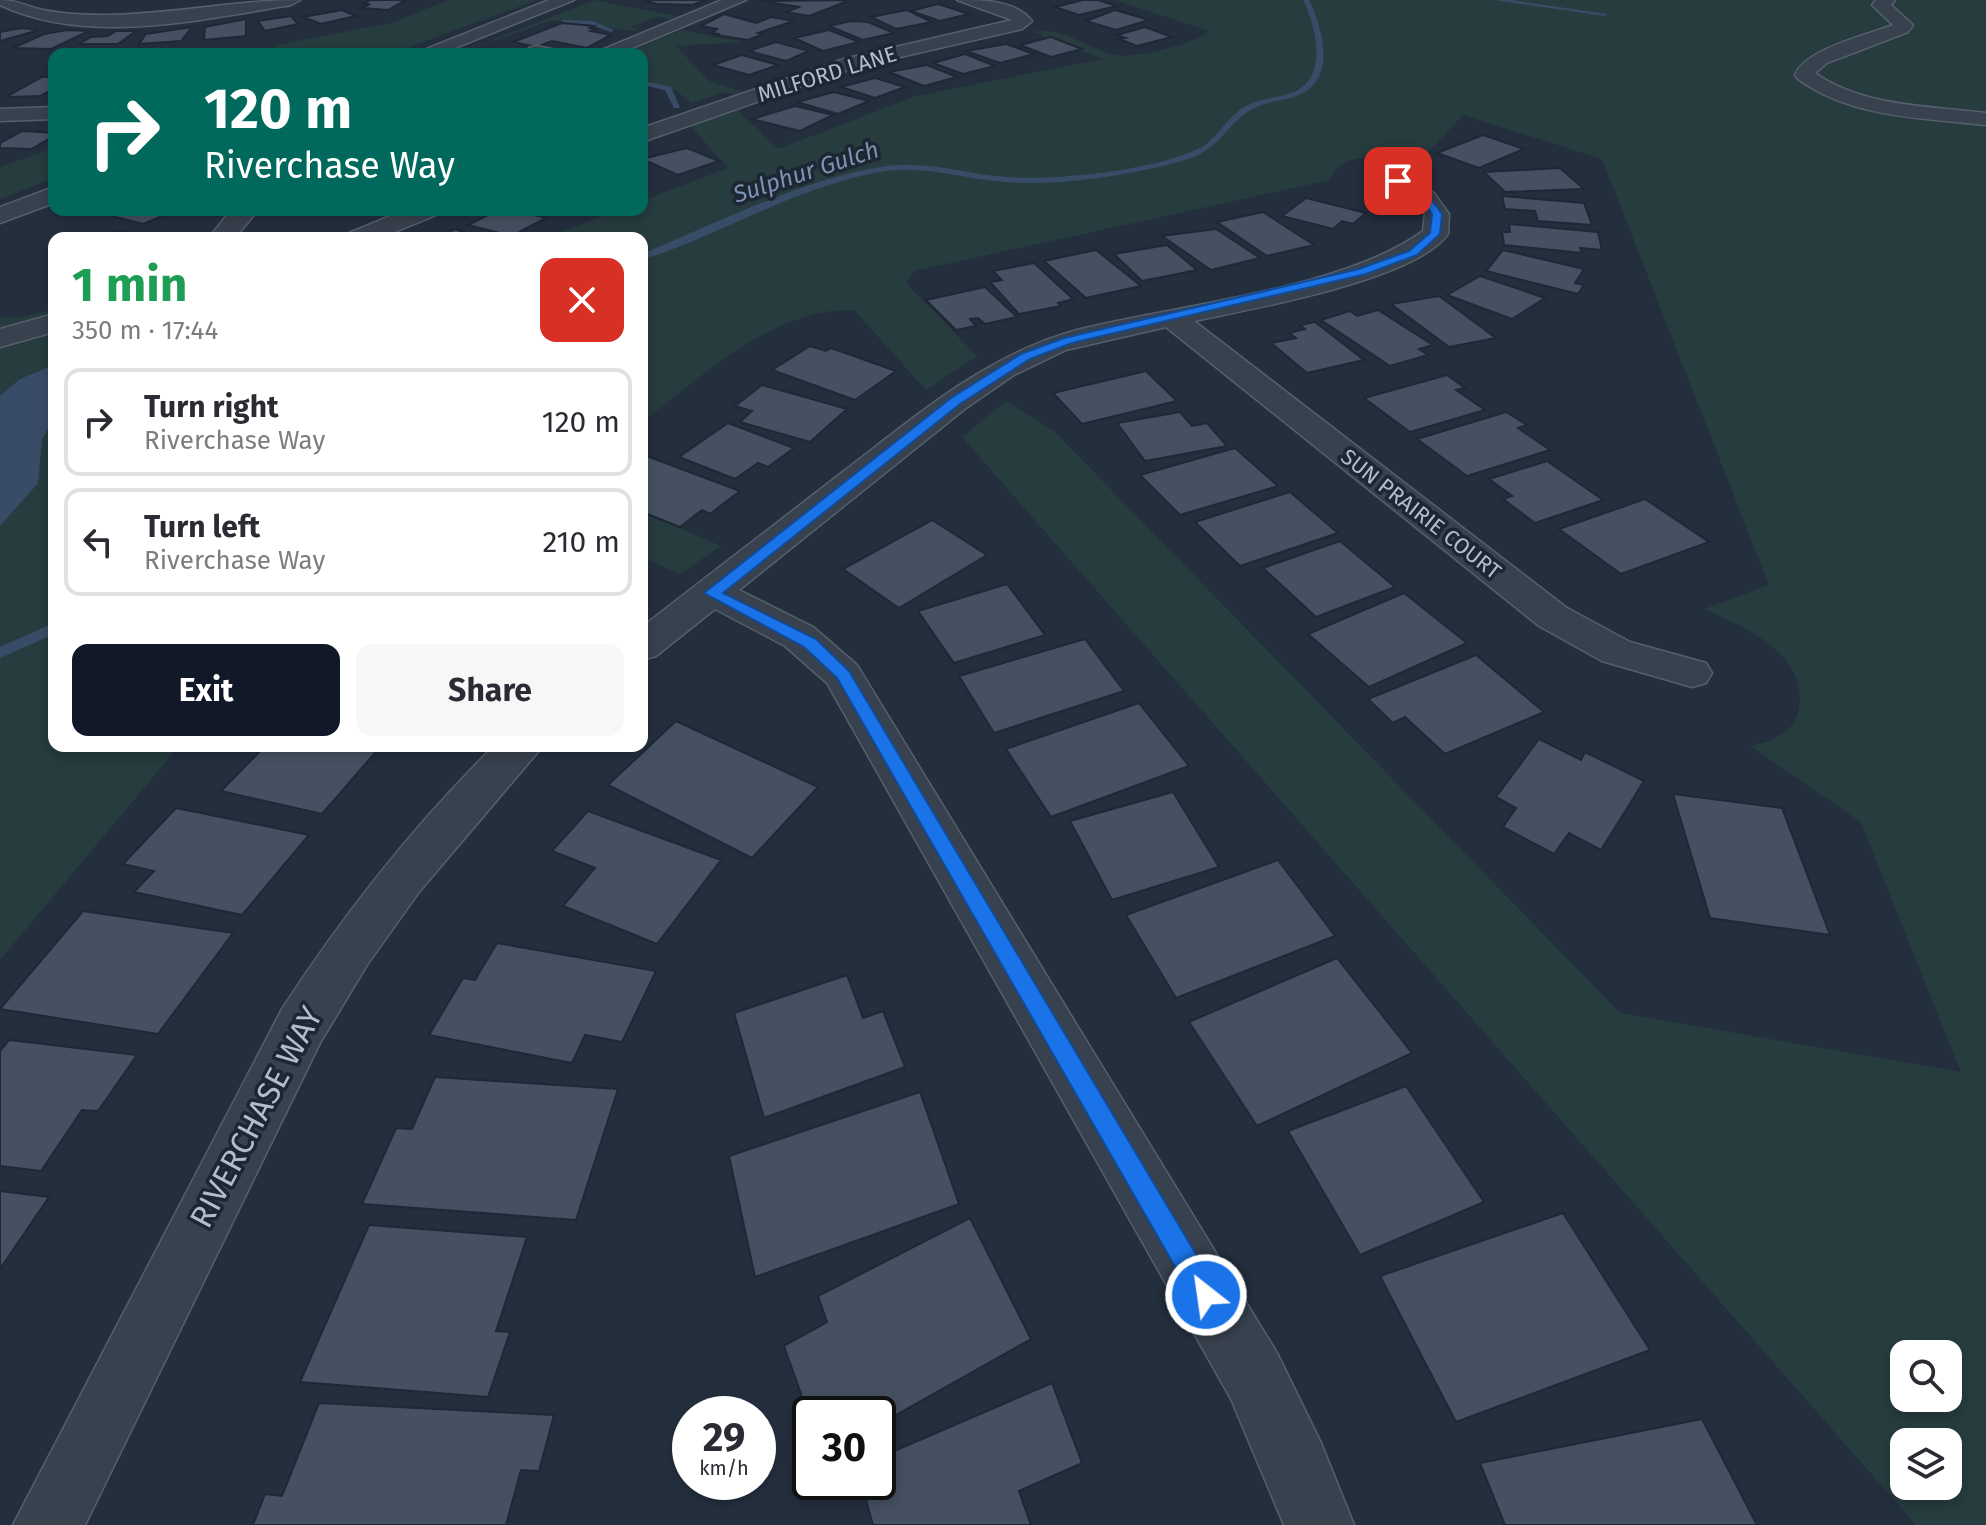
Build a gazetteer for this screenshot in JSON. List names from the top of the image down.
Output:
{
  "streets": {
    "street": ["MILFORD LANE", "SUN PRAIRIE COURT", "RIVERCHASE WAY"]
  },
  "water": ["Sulphur Gulch"],
  "page": {
    "turn": ["120 m", "Riverchase Way"],
    "heading": ["1 min", "350 m · 17:44"],
    "list": [
      {
        "name": "Turn right",
        "note": "Riverchase Way",
        "value": "120 m"
      },
      {
        "name": "Turn left",
        "note": "Riverchase Way",
        "value": "210 m"
      }
    ],
    "buttons": ["Exit", "Share"],
    "speed": "29 km/h",
    "limit": "30"
  }
}
